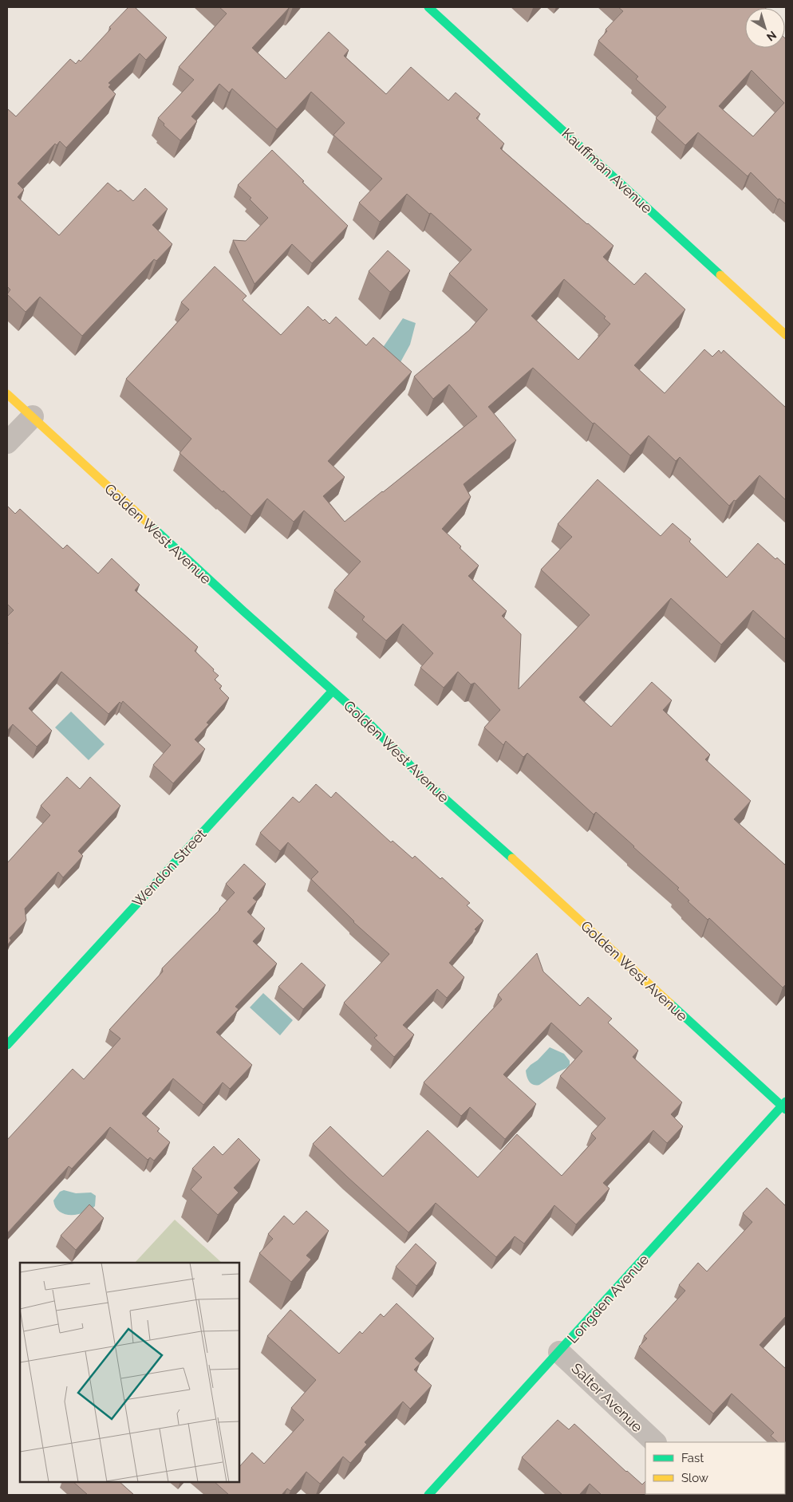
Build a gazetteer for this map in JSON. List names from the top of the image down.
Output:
{
  "streets": {
    "street": [
      "Kauffman Avenue",
      "Golden West Avenue",
      "Wendon Street",
      "Longden Avenue",
      "Salter Avenue"
    ]
  },
  "crossings": [
    ["Golden West Avenue", "Wendon Street"],
    ["Golden West Avenue", "Longden Avenue"],
    ["Longden Avenue", "Salter Avenue"]
  ],
  "legend": ["Fast", "Slow"],
  "north": "bottom right"
}
